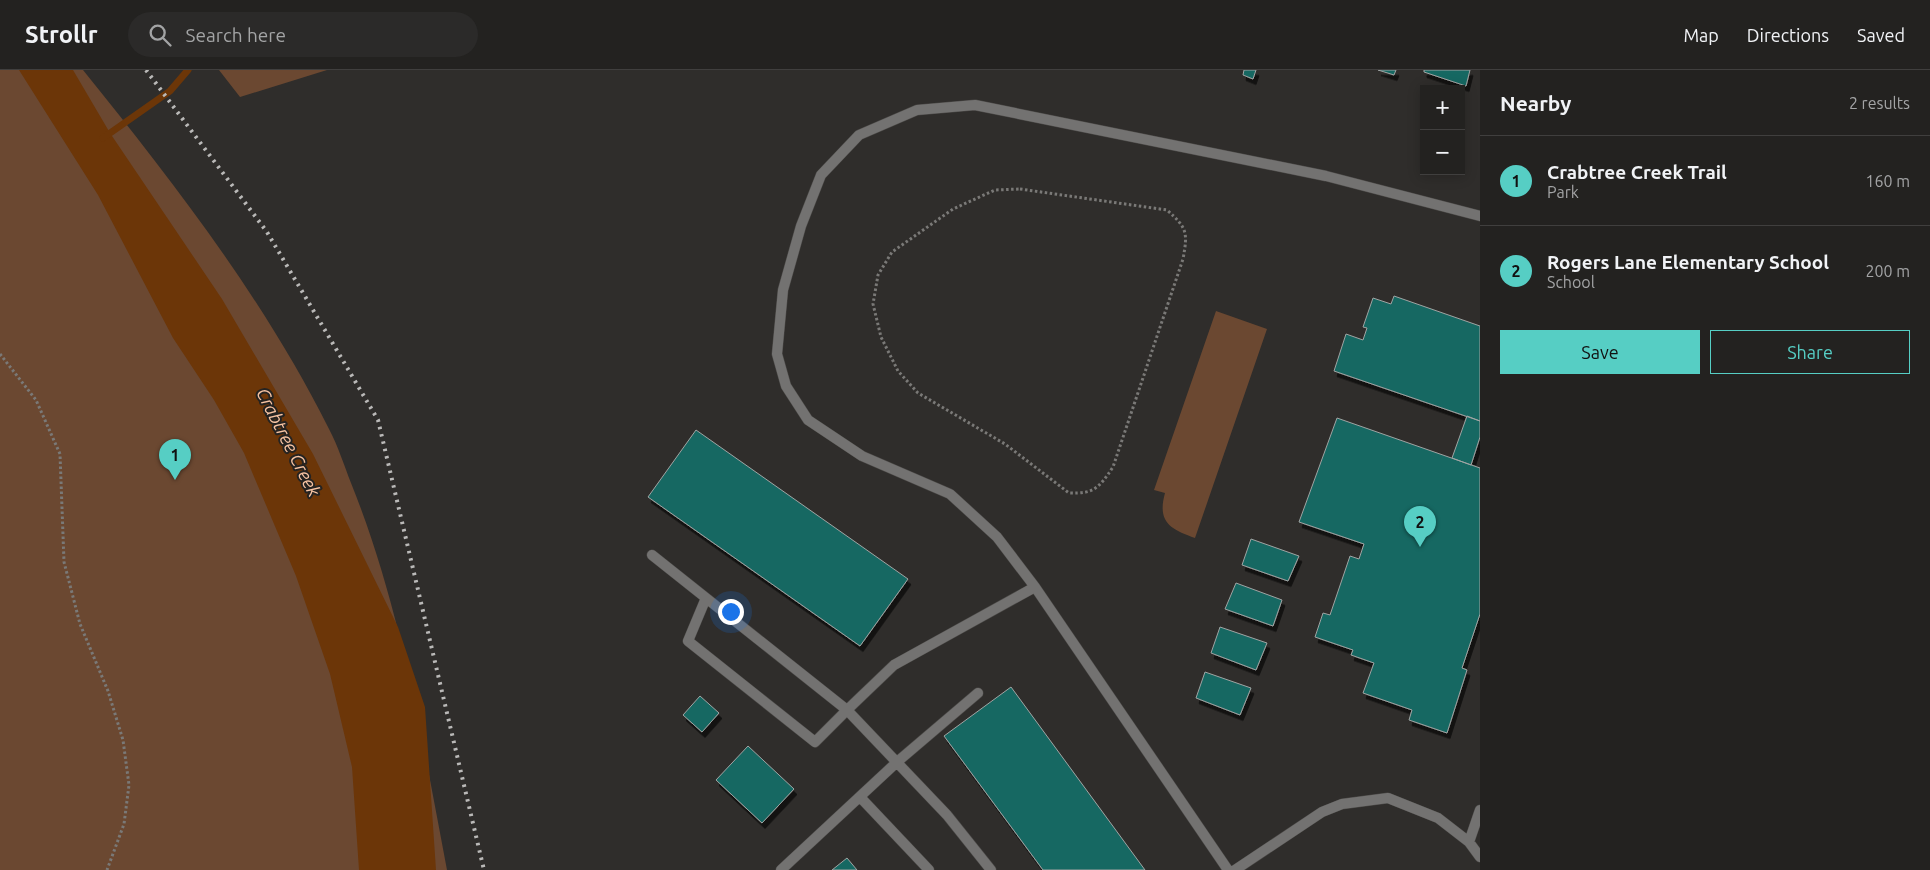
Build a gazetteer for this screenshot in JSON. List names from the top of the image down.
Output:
{
  "water": ["Crabtree Creek"],
  "page": {
    "header": "Strollr",
    "search": "Search here",
    "nav": ["Map", "Directions", "Saved"],
    "heading": ["Nearby", "2 results"],
    "map_buttons": ["+", "−"],
    "list": [
      {
        "mark": "1",
        "name": "Crabtree Creek Trail",
        "note": "Park",
        "value": "160 m"
      },
      {
        "mark": "2",
        "name": "Rogers Lane Elementary School",
        "note": "School",
        "value": "200 m"
      }
    ],
    "buttons": ["Save", "Share"],
    "pins": ["1", "2"]
  }
}
